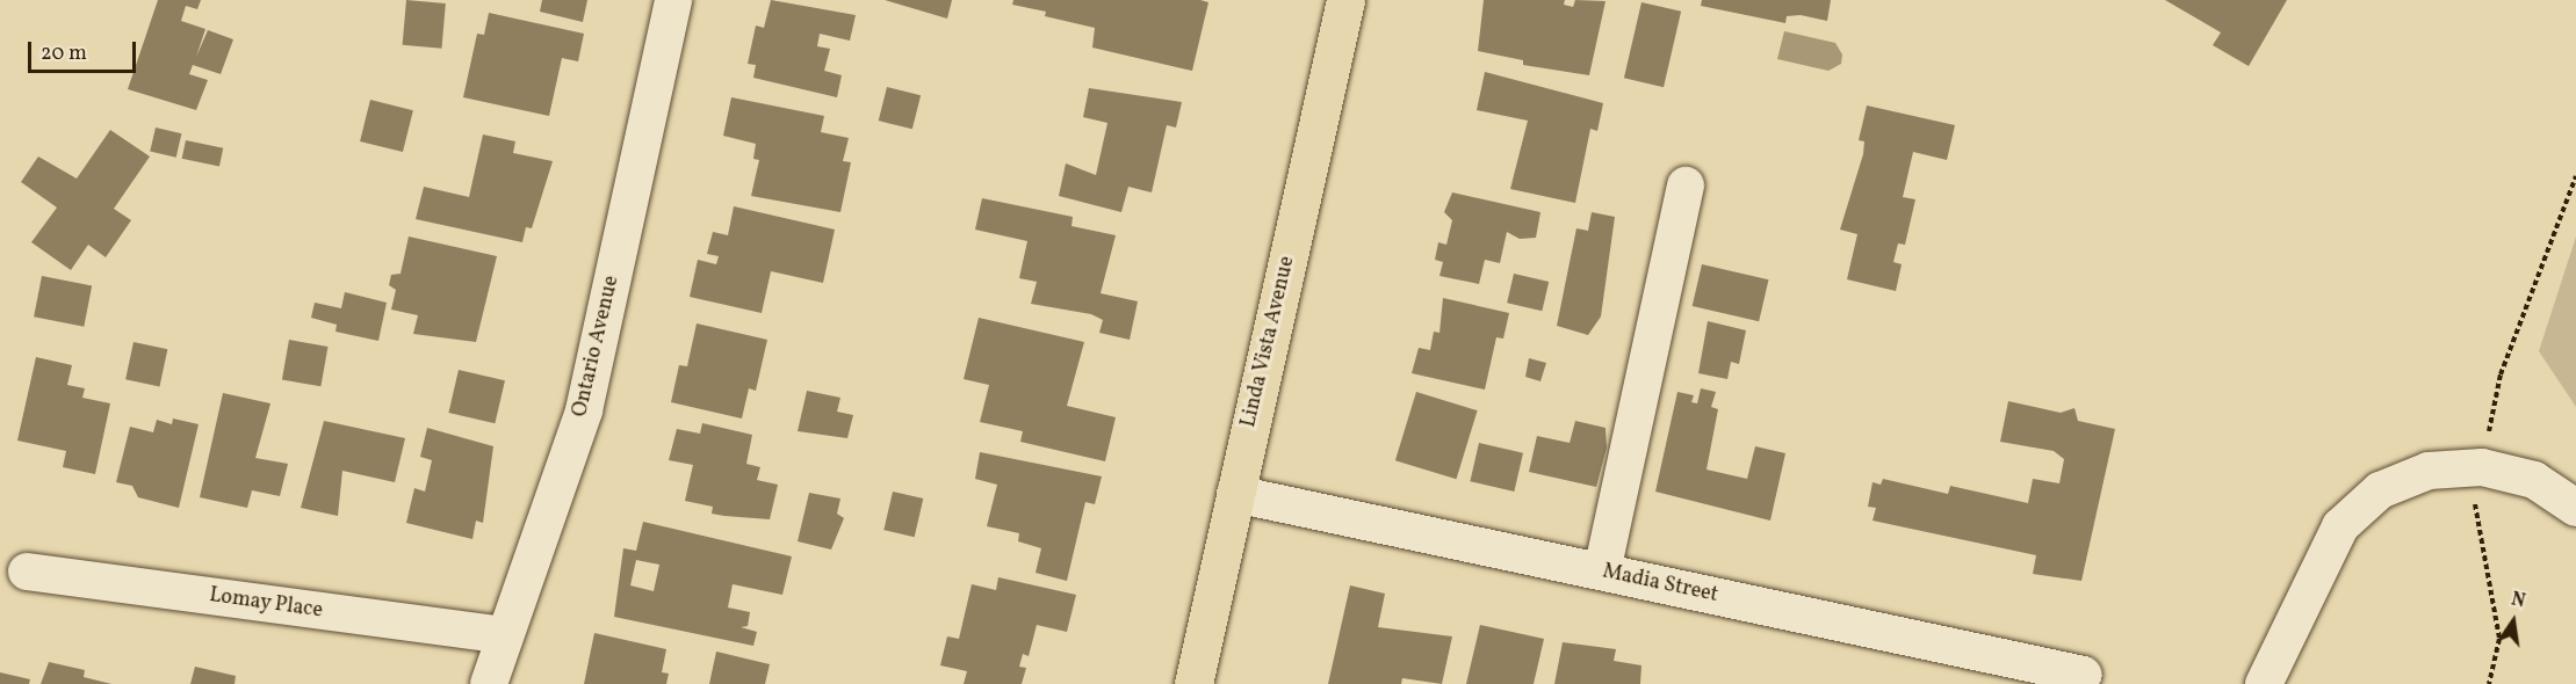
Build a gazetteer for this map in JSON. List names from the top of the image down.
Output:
{
  "streets": {
    "main road": ["Linda Vista Avenue"],
    "street": ["Ontario Avenue", "Madia Street", "Lomay Place"]
  },
  "crossings": [
    ["Linda Vista Avenue", "Madia Street"],
    ["Ontario Avenue", "Lomay Place"]
  ],
  "scale_bar": "20 m",
  "north": "top"
}
